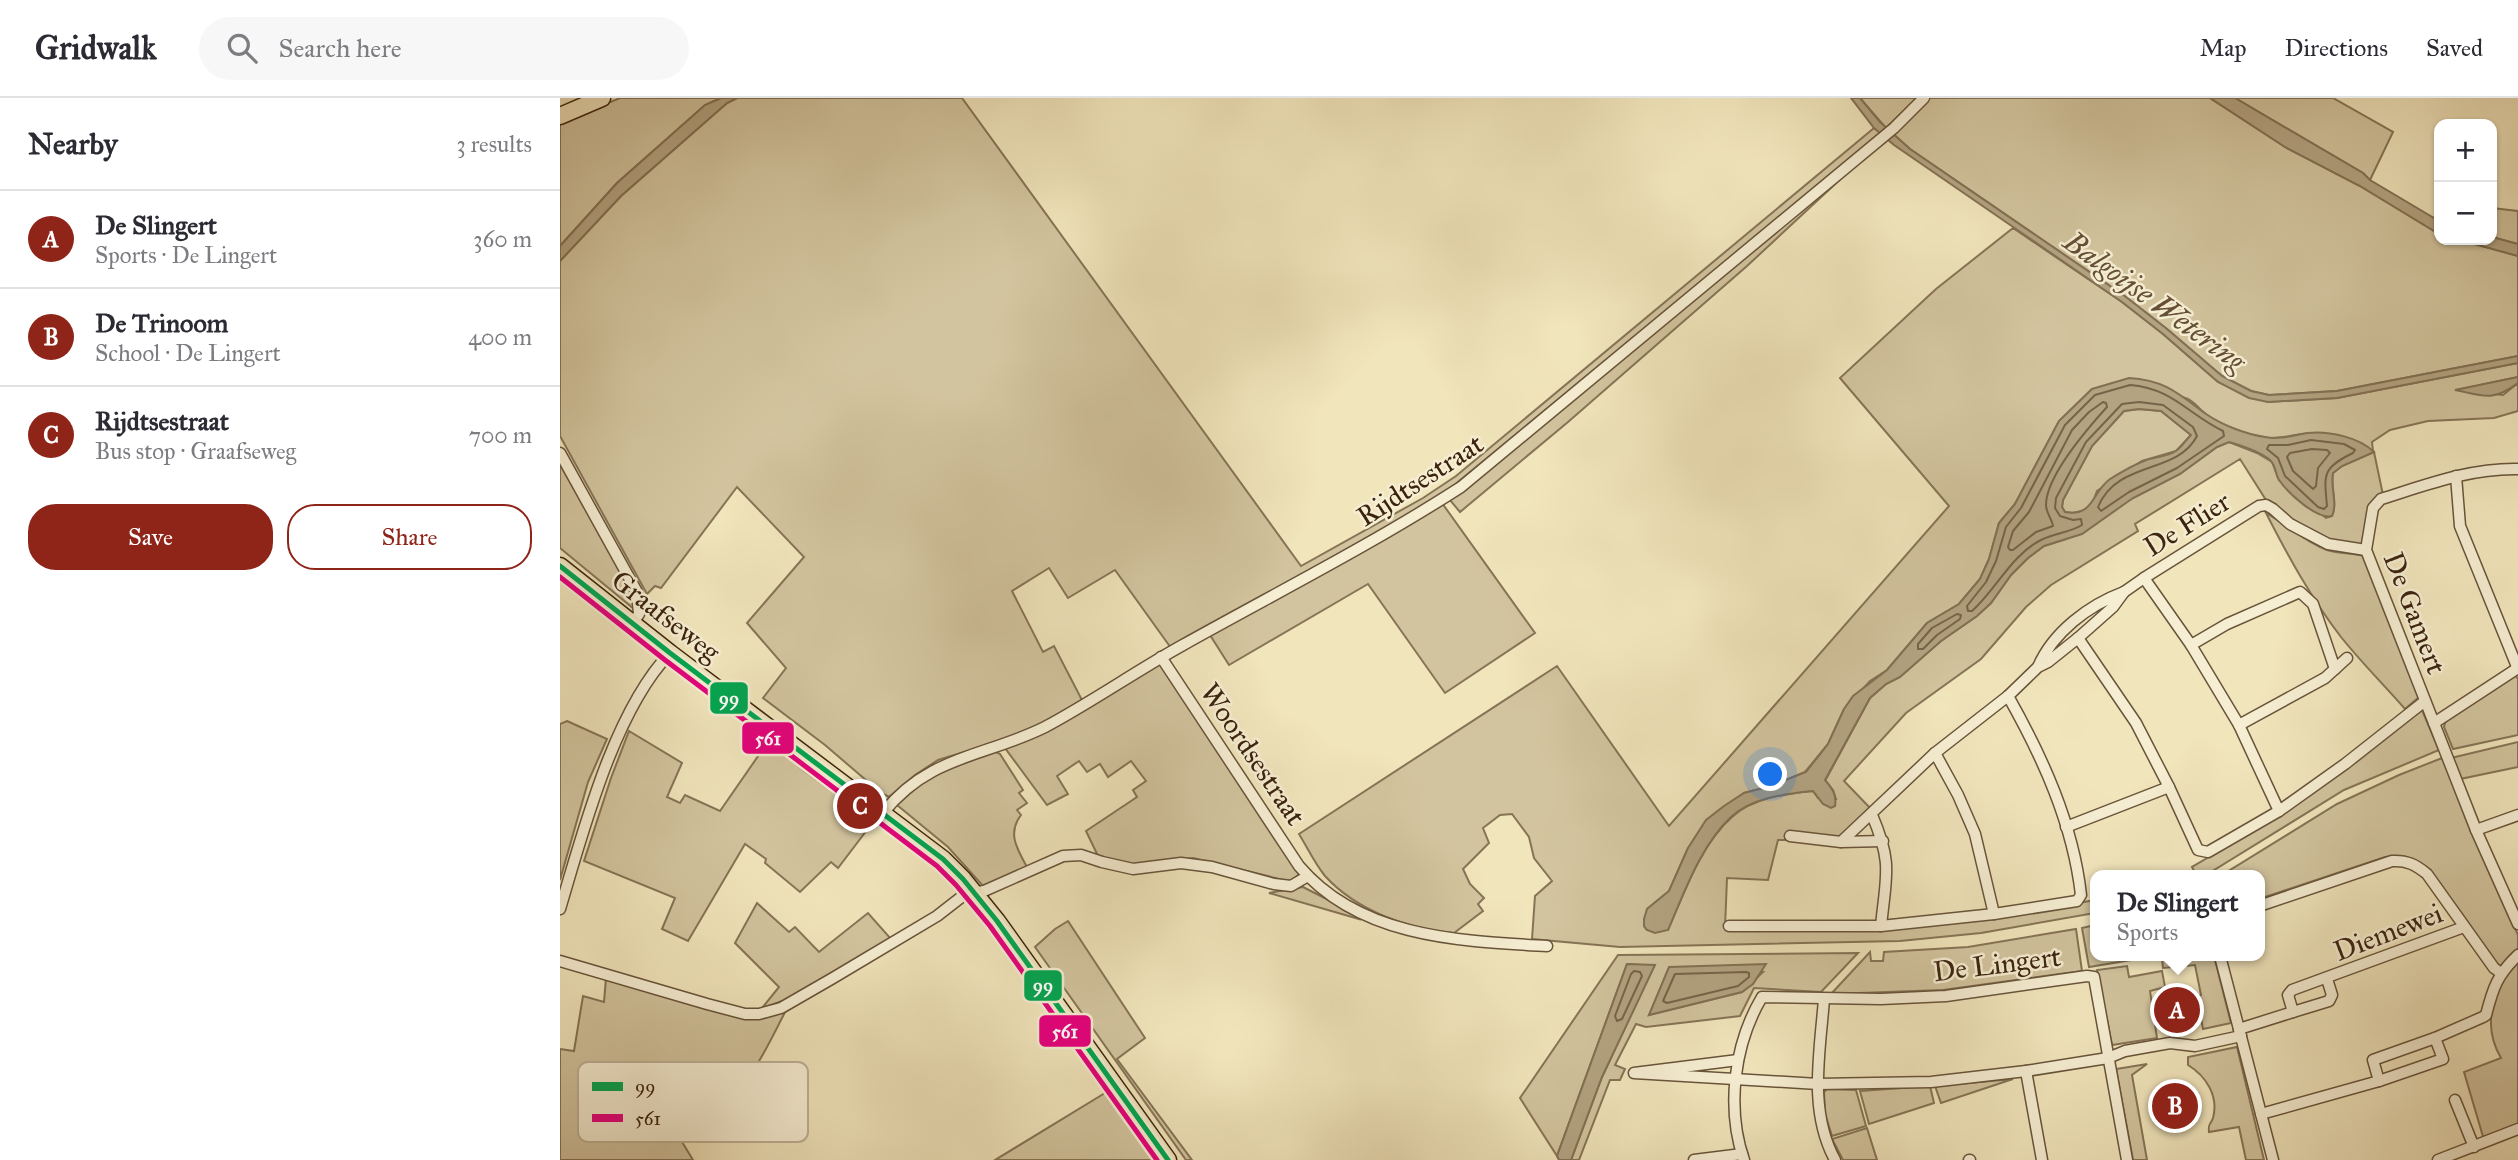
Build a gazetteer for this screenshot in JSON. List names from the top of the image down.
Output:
{
  "streets": {
    "main road": ["Graafseweg"],
    "street": [
      "Rijdtsestraat",
      "De Flier",
      "De Gamert",
      "Woordsestraat",
      "Diemewei",
      "De Lingert"
    ]
  },
  "crossings": [
    ["Rijdtsestraat", "Graafseweg"],
    ["Rijdtsestraat", "Woordsestraat"],
    ["De Flier", "De Gamert"]
  ],
  "water": ["Balgoijse Wetering"],
  "lines": ["transit line 99", "transit line 561"],
  "legend": ["99", "561"],
  "page": {
    "header": "Gridwalk",
    "search": "Search here",
    "nav": ["Map", "Directions", "Saved"],
    "heading": ["Nearby", "3 results"],
    "map_buttons": ["+", "−"],
    "list": [
      {
        "mark": "A",
        "name": "De Slingert",
        "note": "Sports · De Lingert",
        "value": "360 m"
      },
      {
        "mark": "B",
        "name": "De Trinoom",
        "note": "School · De Lingert",
        "value": "400 m"
      },
      {
        "mark": "C",
        "name": "Rijdtsestraat",
        "note": "Bus stop · Graafseweg",
        "value": "700 m"
      }
    ],
    "buttons": ["Save", "Share"],
    "pins": ["C", "A", "B"],
    "popup": ["De Slingert", "Sports"]
  }
}
